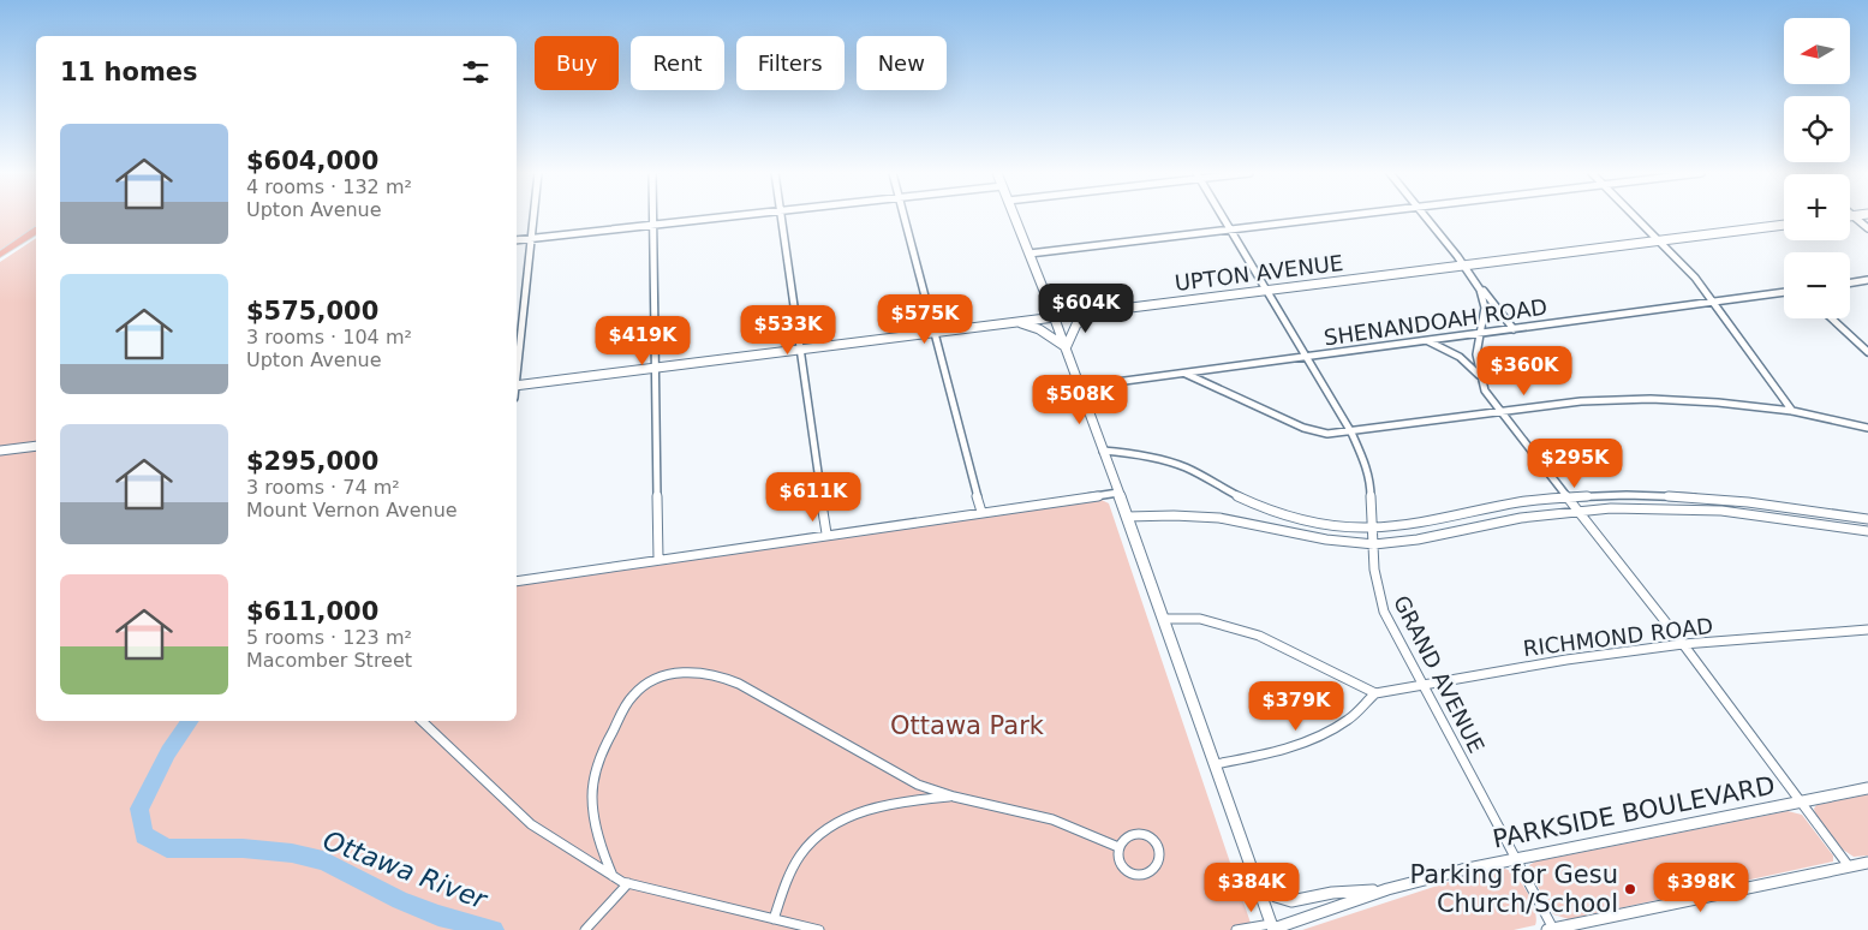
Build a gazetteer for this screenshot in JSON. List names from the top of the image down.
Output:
{
  "streets": {
    "street": [
      "UPTON AVENUE",
      "SHENANDOAH ROAD",
      "RICHMOND ROAD",
      "GRAND AVENUE",
      "PARKSIDE BOULEVARD"
    ]
  },
  "crossings": [
    ["UPTON AVENUE", "GRAND AVENUE"],
    ["SHENANDOAH ROAD", "GRAND AVENUE"],
    ["RICHMOND ROAD", "GRAND AVENUE"],
    ["GRAND AVENUE", "PARKSIDE BOULEVARD"]
  ],
  "water": ["Ottawa River"],
  "parks": ["Ottawa Park"],
  "places": ["Parking for Gesu Church/School"],
  "north": "left",
  "page": {
    "map_buttons": ["+", "−"],
    "chip": [
      "Buy",
      "Rent",
      "Filters",
      "New"
    ],
    "heading": "11 homes",
    "list": [
      {
        "name": "$604,000",
        "note": "4 rooms · 132 m² · Upton Avenue"
      },
      {
        "name": "$575,000",
        "note": "3 rooms · 104 m² · Upton Avenue"
      },
      {
        "name": "$295,000",
        "note": "3 rooms · 74 m² · Mount Vernon Avenue"
      },
      {
        "name": "$611,000",
        "note": "5 rooms · 123 m² · Macomber Street"
      }
    ],
    "price": [
      "$604K",
      "$575K",
      "$533K",
      "$419K",
      "$360K",
      "$508K",
      "$295K",
      "$611K",
      "$379K",
      "$384K",
      "$398K"
    ]
  }
}
